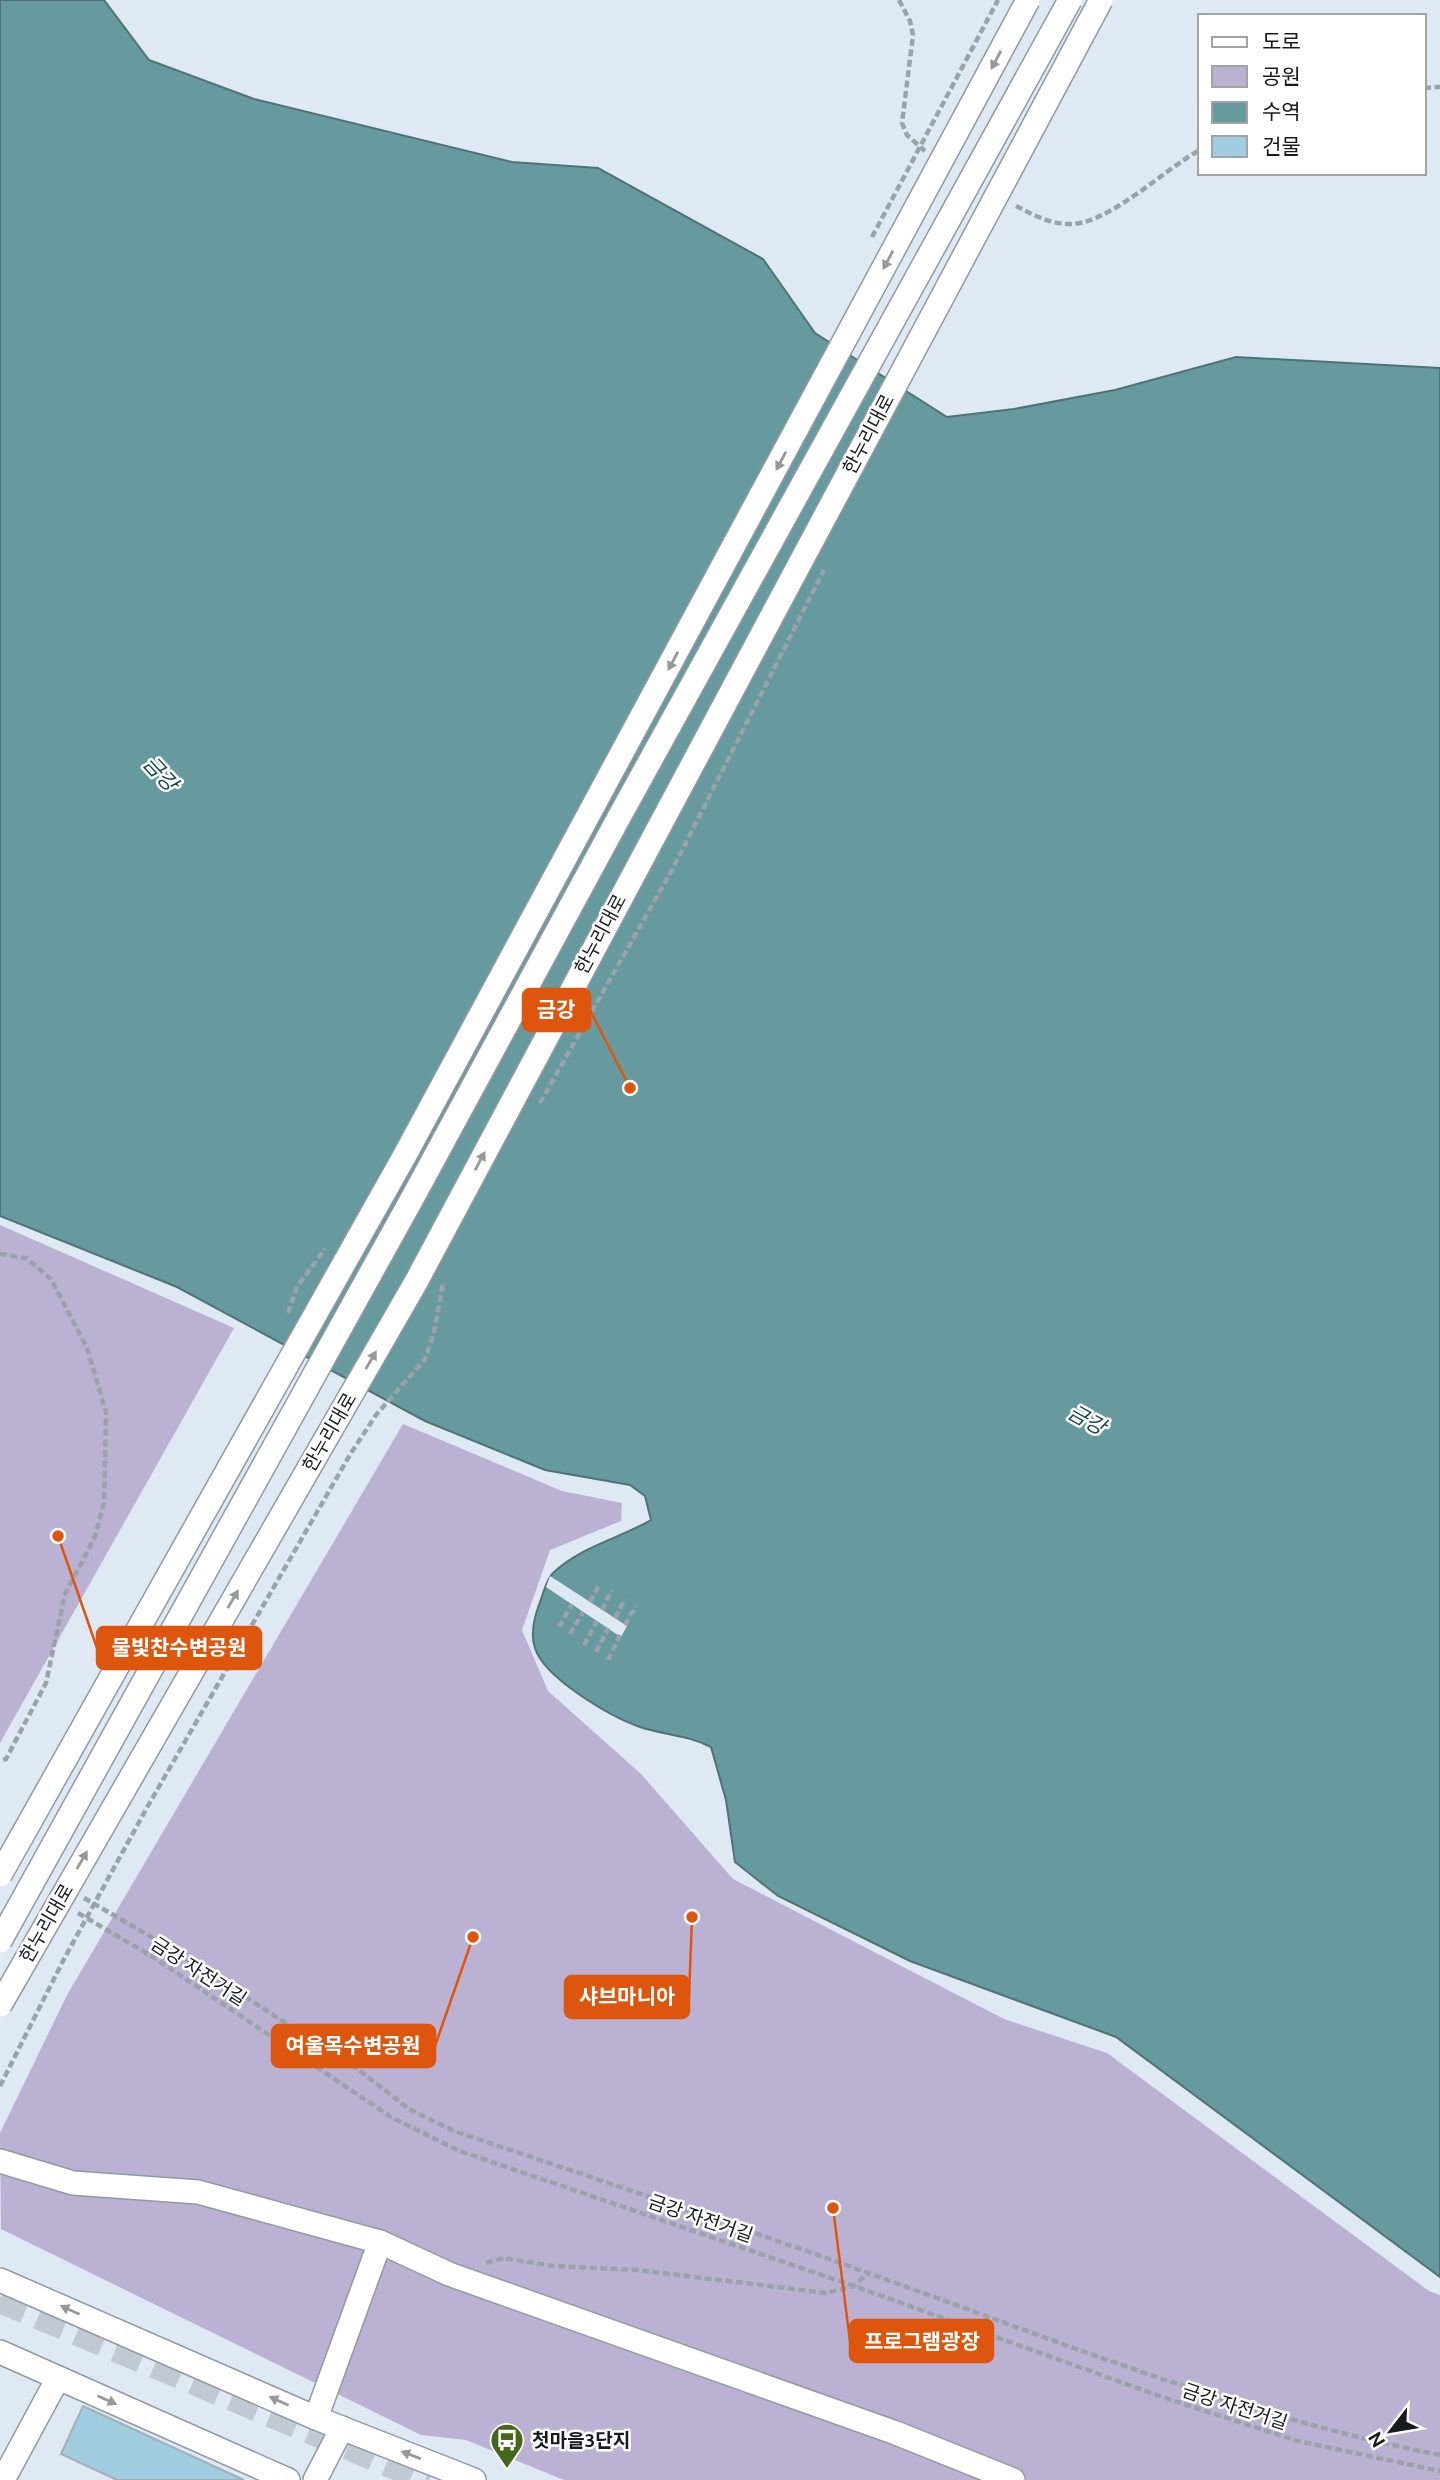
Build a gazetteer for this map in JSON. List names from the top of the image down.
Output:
{
  "streets": {
    "street": ["한누리대로"],
    "path": ["금강 자전거길"]
  },
  "water": ["금강"],
  "places": {
    "other": [
      "금강",
      "물빛찬수변공원",
      "샤브마니아",
      "여울목수변공원",
      "프로그램광장"
    ],
    "bus stop": ["첫마을3단지"]
  },
  "legend": [
    "도로",
    "공원",
    "수역",
    "건물"
  ],
  "north": "bottom left"
}
